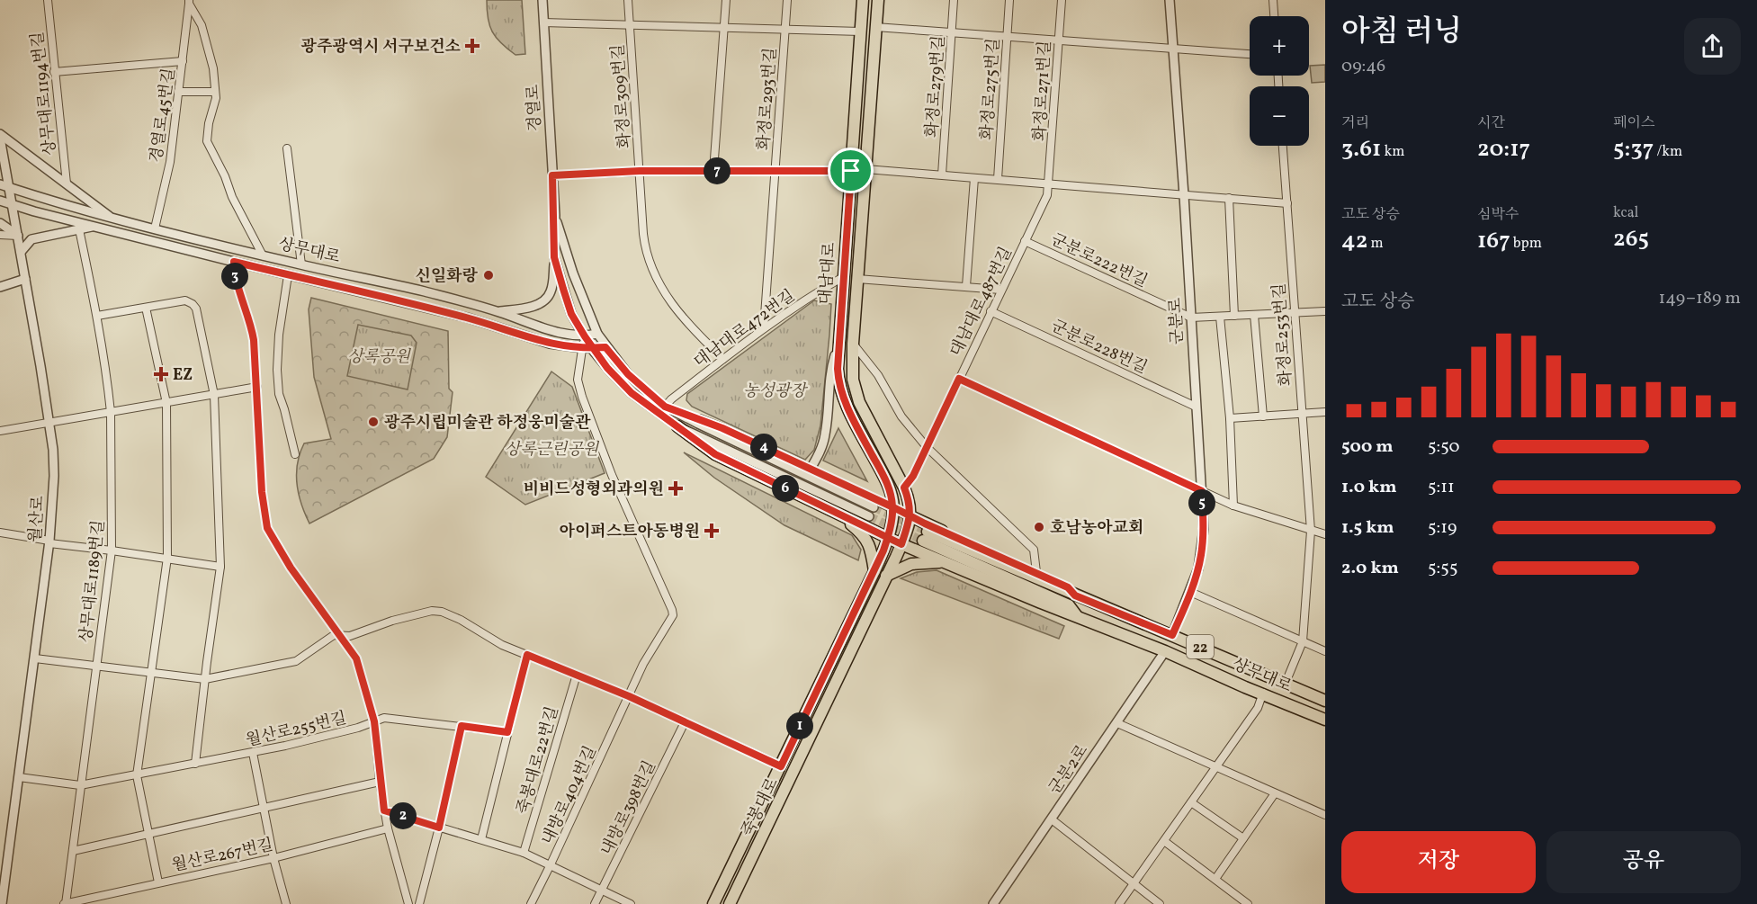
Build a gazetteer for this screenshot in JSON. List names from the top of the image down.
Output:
{
  "streets": {
    "main road": [
      "상무대로",
      "대남대로",
      "22",
      "죽봉대로"
    ],
    "street": [
      "화정로279번길",
      "화정로275번길",
      "화정로271번길",
      "상무대로1194번길",
      "화정로309번길",
      "화정로293번길",
      "경열로",
      "경열로45번길",
      "군분로222번길",
      "대남대로487번길",
      "군분로",
      "대남대로472번길",
      "화정로253번길",
      "군분로228번길",
      "월산로",
      "상무대로1189번길",
      "월산로255번길",
      "죽봉대로22번길",
      "군분2로",
      "내방로404번길",
      "내방로398번길",
      "월산로267번길"
    ]
  },
  "crossings": [
    ["화정로271번길", "대남대로487번길"],
    ["화정로309번길", "대남대로472번길"],
    ["화정로293번길", "대남대로472번길"],
    ["경열로", "상무대로"],
    ["경열로", "내방로404번길"],
    ["경열로45번길", "상무대로"],
    ["상무대로", "군분로"],
    ["상무대로", "화정로253번길"],
    ["상무대로", "월산로"],
    ["상무대로", "22"],
    ["상무대로", "군분2로"],
    ["상무대로", "내방로404번길"],
    ["군분로222번길", "대남대로487번길"],
    ["군분로222번길", "군분로"],
    ["대남대로", "대남대로487번길"],
    ["대남대로", "대남대로472번길"],
    ["대남대로", "22"],
    ["대남대로", "죽봉대로"],
    ["대남대로487번길", "군분로228번길"],
    ["군분로", "군분로228번길"],
    ["월산로", "월산로255번길"],
    ["상무대로1189번길", "월산로255번길"],
    ["상무대로1189번길", "월산로267번길"],
    ["22", "죽봉대로"],
    ["월산로255번길", "죽봉대로22번길"]
  ],
  "parks": ["상록공원", "농성광장", "상록근린공원"],
  "places": {
    "health": [
      "광주광역시 서구보건소",
      "EZ",
      "비비드성형외과의원",
      "아이퍼스트아동병원"
    ],
    "other": ["신일화랑", "광주시립미술관 하정웅미술관", "호남농아교회"]
  },
  "page": {
    "heading": ["아침 러닝", "09:46"],
    "map_buttons": ["+", "−"],
    "stats": [
      ["거리", "3.61 km"],
      ["시간", "20:17"],
      ["페이스", "5:37 /km"],
      ["고도 상승", "42 m"],
      ["심박수", "167 bpm"],
      ["kcal", "265"]
    ],
    "pins": [
      "7",
      "3",
      "4",
      "6",
      "5",
      "1",
      "2"
    ],
    "chart": ["고도 상승", "149–189 m"],
    "list": [
      {
        "name": "500 m",
        "note": "5:50"
      },
      {
        "name": "1.0 km",
        "note": "5:11"
      },
      {
        "name": "1.5 km",
        "note": "5:19"
      },
      {
        "name": "2.0 km",
        "note": "5:55"
      }
    ],
    "buttons": ["저장", "공유"]
  }
}
